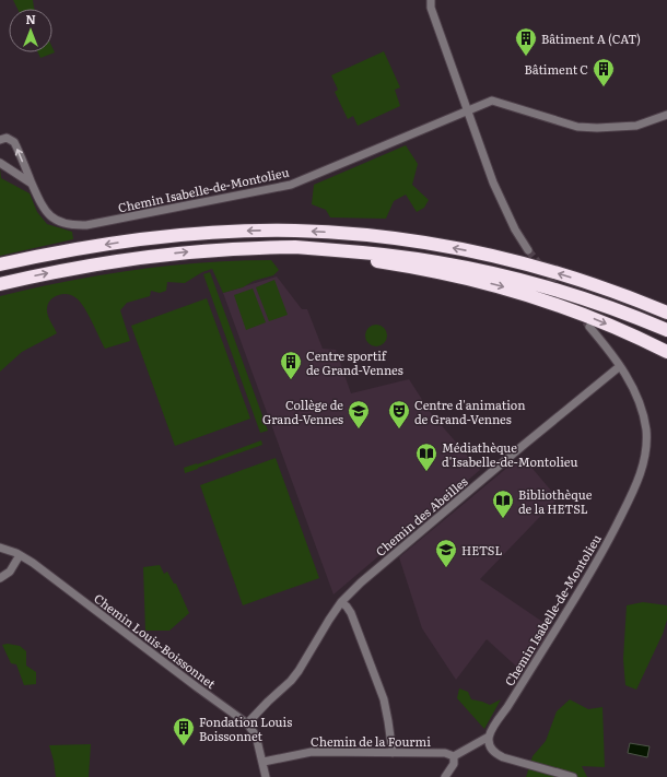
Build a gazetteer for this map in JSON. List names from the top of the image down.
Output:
{
  "streets": {
    "street": [
      "Chemin Isabelle-de-Montolieu",
      "Chemin des Abeilles",
      "Chemin Louis-Boissonnet",
      "Chemin de la Fourmi"
    ]
  },
  "crossings": [
    ["Chemin Isabelle-de-Montolieu", "Chemin des Abeilles"],
    ["Chemin des Abeilles", "Chemin Louis-Boissonnet"],
    ["Chemin Louis-Boissonnet", "Chemin de la Fourmi"]
  ],
  "places": {
    "building": [
      "Bâtiment A (CAT)",
      "Bâtiment C",
      "Centre sportif de Grand-Vennes",
      "Fondation Louis Boissonnet"
    ],
    "school or university": ["Collège de Grand-Vennes", "HETSL"],
    "theatre": ["Centre d'animation de Grand-Vennes"],
    "library": ["Médiathèque d'Isabelle-de-Montolieu", "Bibliothèque de la HETSL"]
  },
  "north": "top"
}
